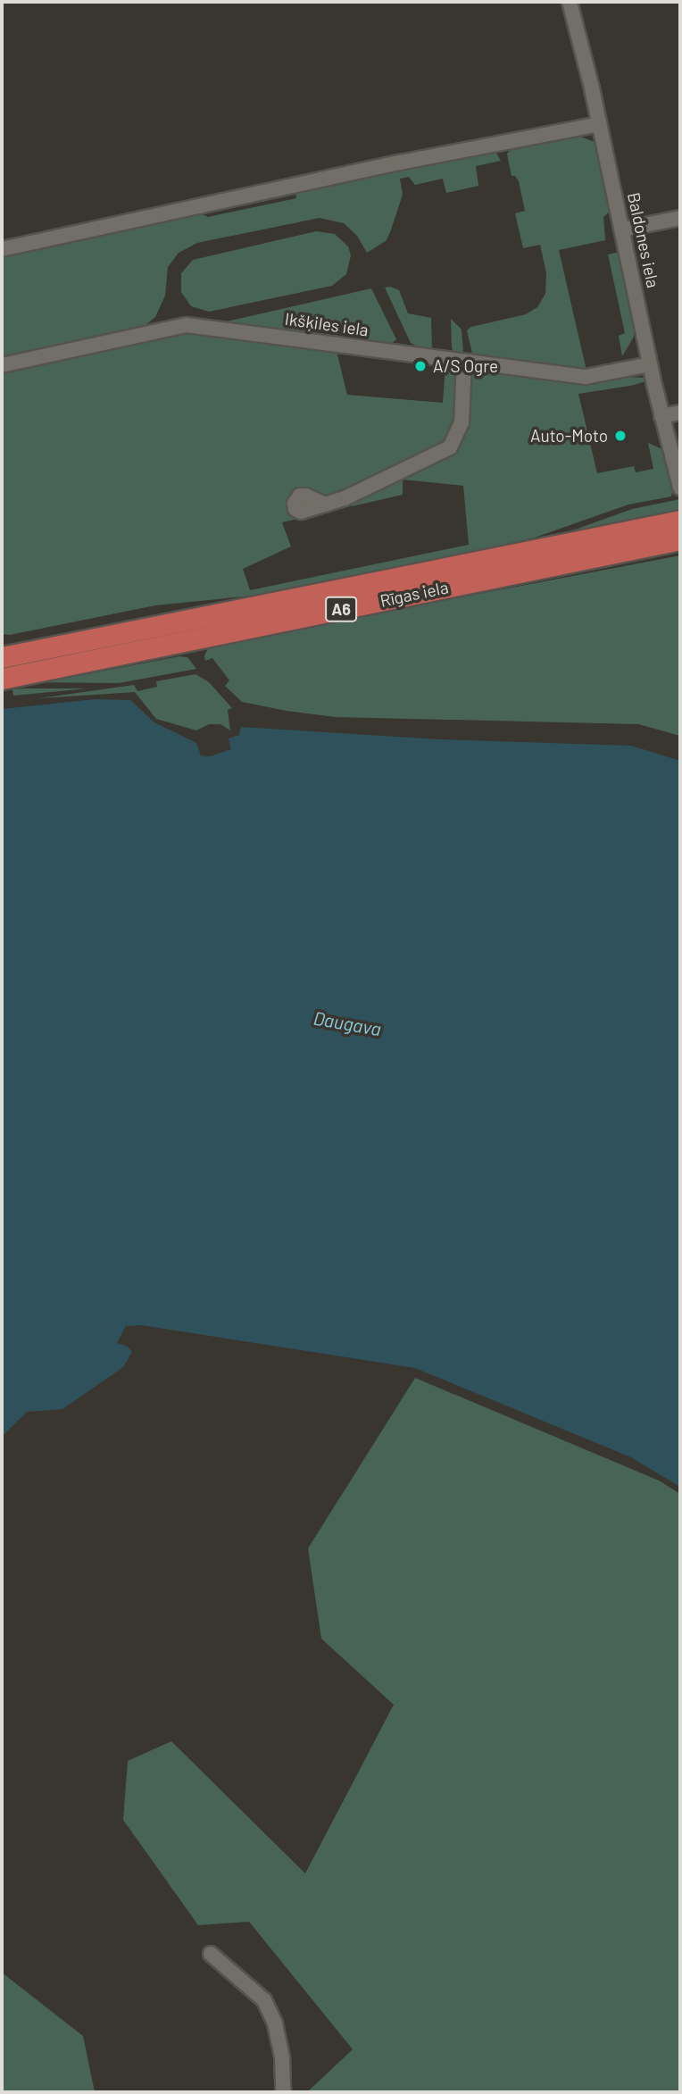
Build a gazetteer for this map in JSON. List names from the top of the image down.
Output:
{
  "streets": {
    "highway": ["Rīgas iela", "A6"],
    "street": ["Baldones iela", "Ikšķiles iela"]
  },
  "crossings": [
    ["Baldones iela", "Ikšķiles iela"]
  ],
  "water": ["Daugava"],
  "places": ["A/S Ogre", "Auto-Moto"]
}
